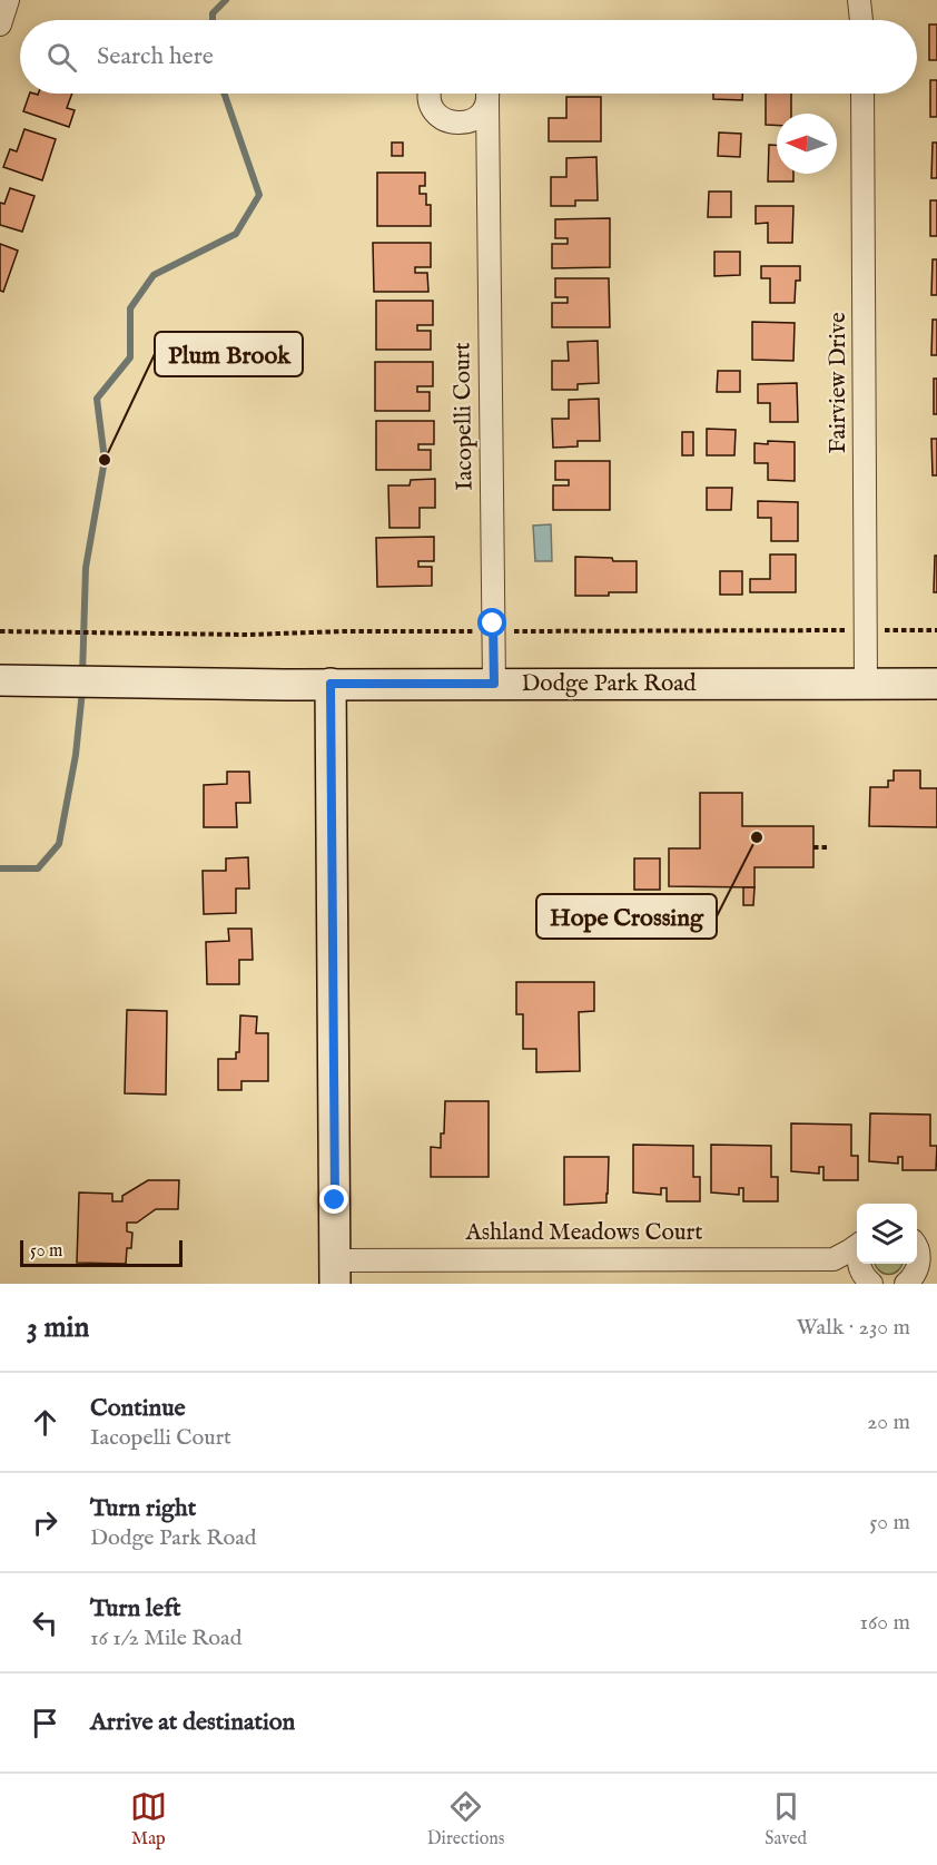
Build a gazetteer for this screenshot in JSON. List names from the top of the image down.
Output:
{
  "streets": {
    "street": [
      "Fairview Drive",
      "Iacopelli Court",
      "Dodge Park Road",
      "Ashland Meadows Court"
    ]
  },
  "crossings": [
    ["Fairview Drive", "Dodge Park Road"],
    ["Iacopelli Court", "Dodge Park Road"]
  ],
  "places": ["Plum Brook", "Hope Crossing"],
  "scale_bar": "50 m",
  "north": "left",
  "page": {
    "search": "Search here",
    "scale": "50 m",
    "heading": ["3 min", "Walk · 230 m"],
    "list": [
      ["Continue", "Iacopelli Court", "20 m"],
      ["Turn right", "Dodge Park Road", "50 m"],
      ["Turn left", "16 1/2 Mile Road", "160 m"],
      "Arrive at destination"
    ],
    "nav": ["Map", "Directions", "Saved"]
  }
}
